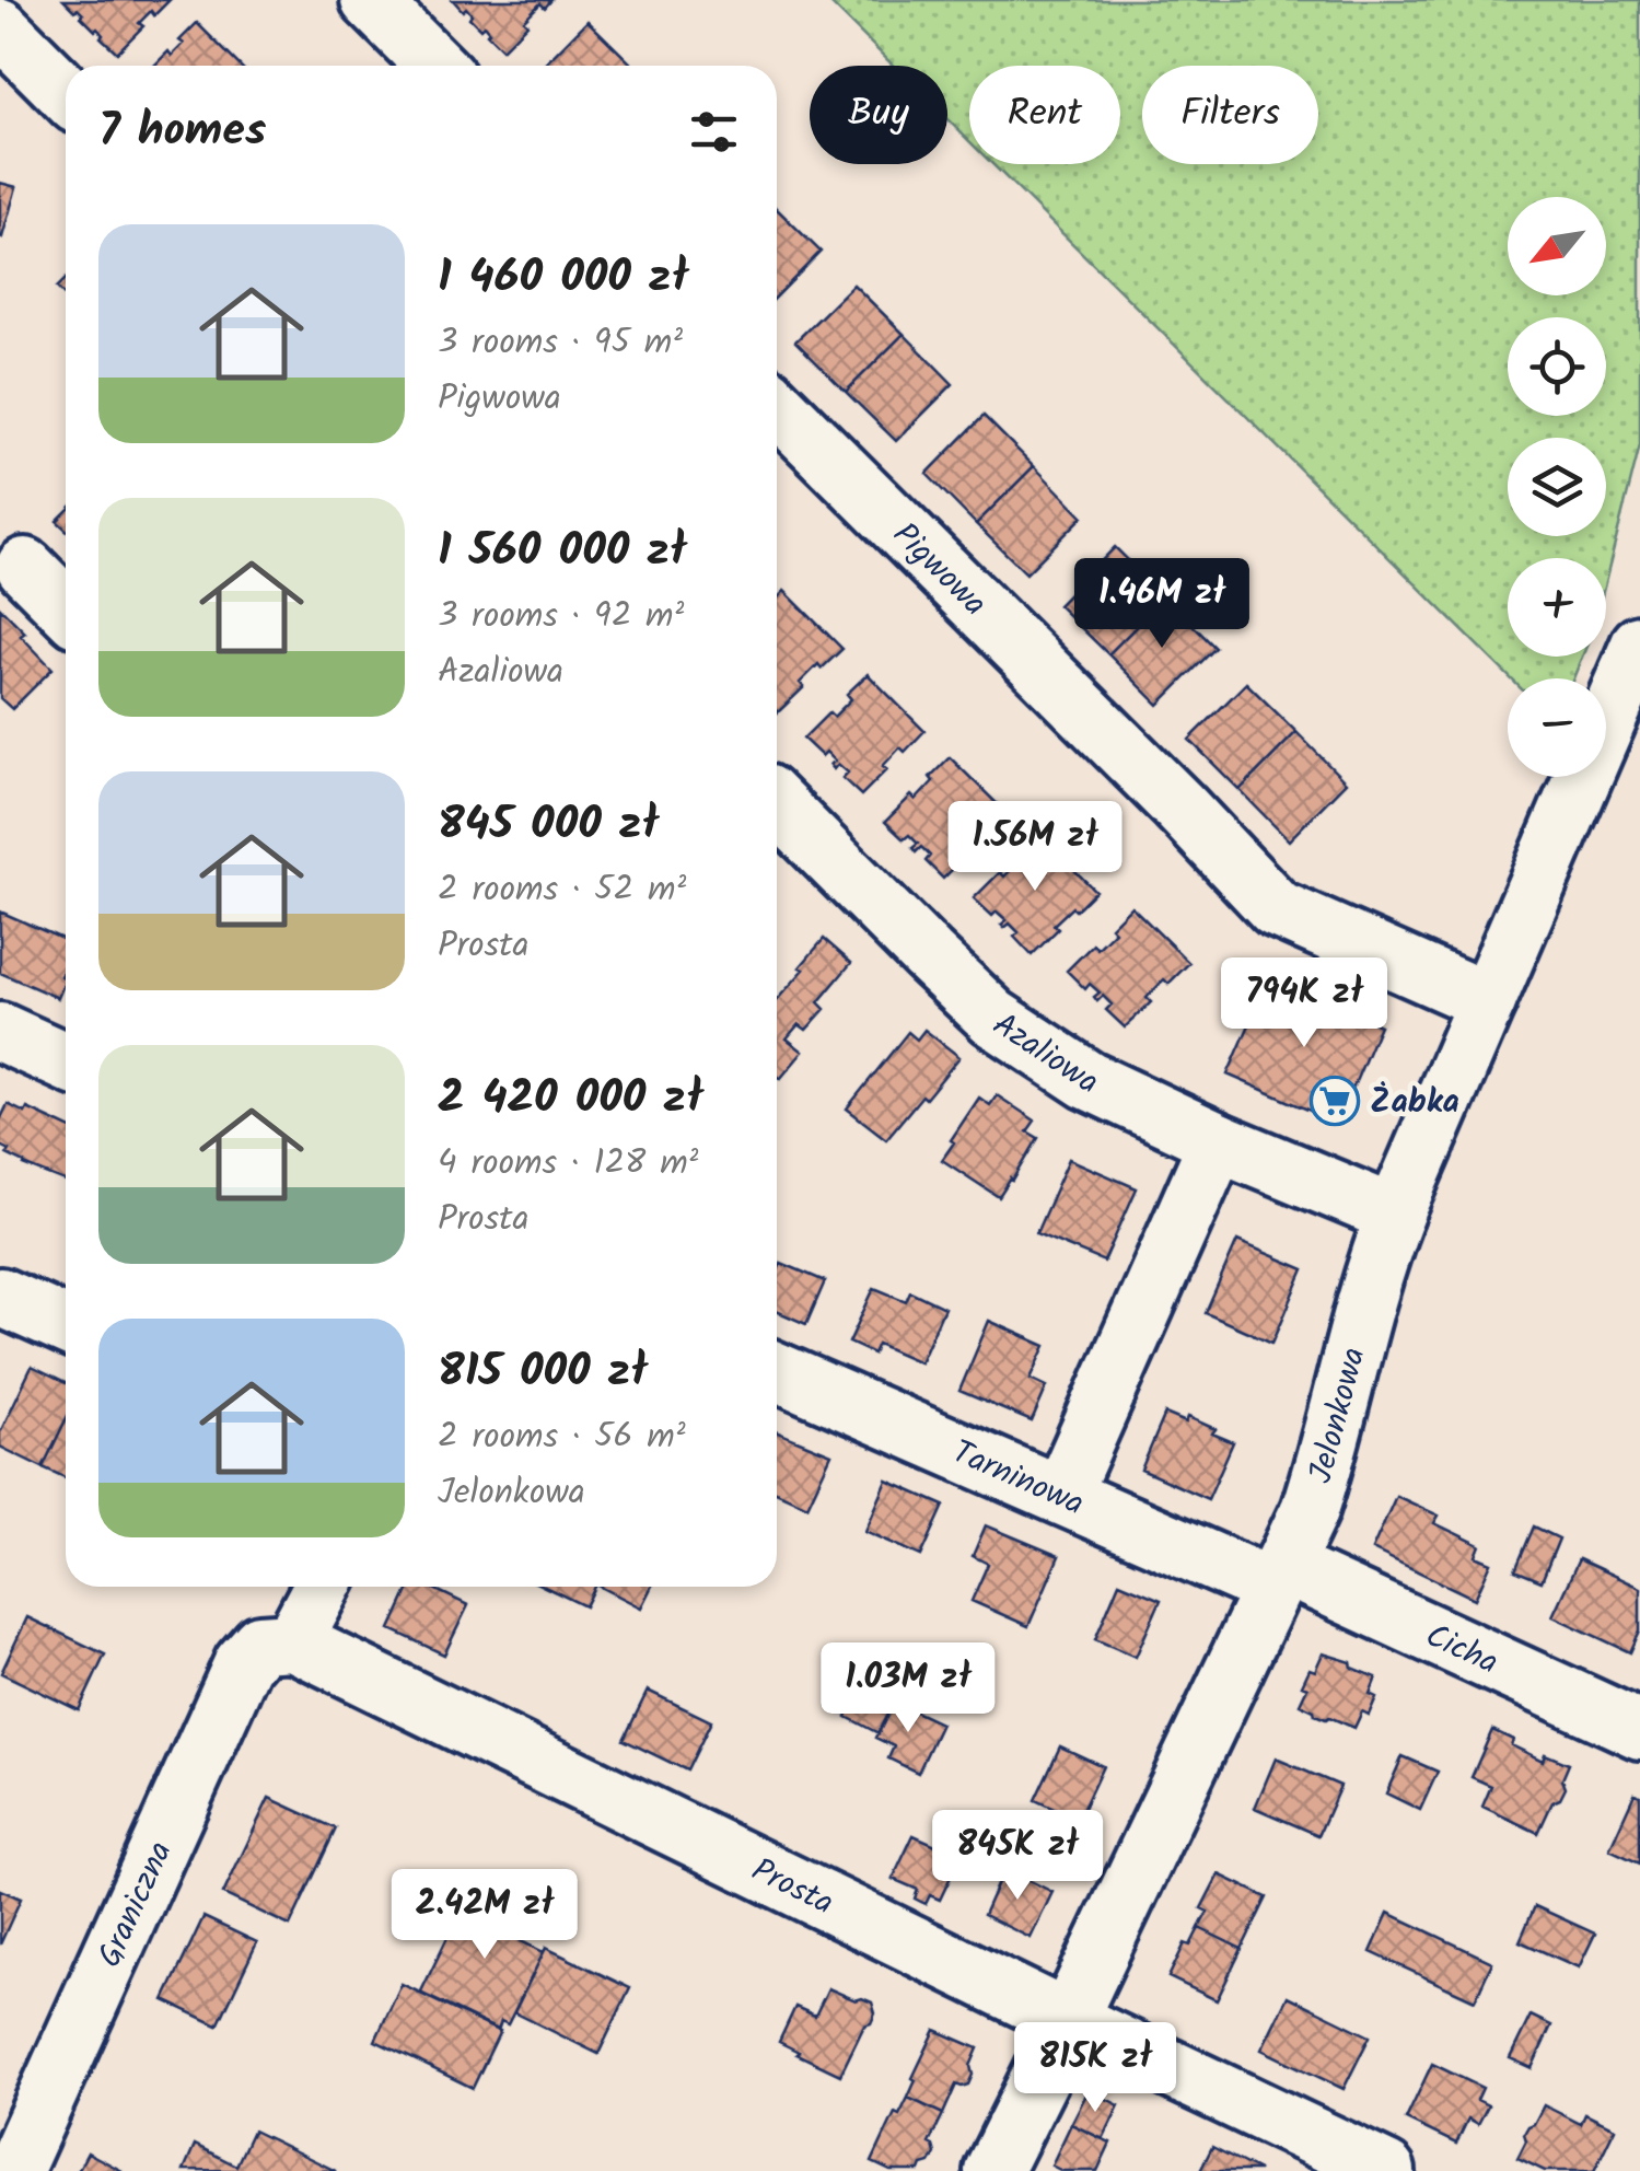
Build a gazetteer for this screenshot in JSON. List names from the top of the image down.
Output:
{
  "streets": {
    "street": [
      "Pigwowa",
      "Azaliowa",
      "Jelonkowa",
      "Tarninowa",
      "Cicha",
      "Prosta",
      "Graniczna"
    ]
  },
  "crossings": [
    ["Pigwowa", "Jelonkowa"],
    ["Azaliowa", "Jelonkowa"],
    ["Jelonkowa", "Tarninowa"],
    ["Jelonkowa", "Cicha"],
    ["Jelonkowa", "Prosta"],
    ["Tarninowa", "Cicha"],
    ["Prosta", "Graniczna"]
  ],
  "places": {
    "supermarket": ["Żabka"]
  },
  "north": "bottom left",
  "page": {
    "chip": ["Buy", "Rent", "Filters"],
    "heading": "7 homes",
    "map_buttons": ["+", "−"],
    "list": [
      {
        "name": "1 460 000 zł",
        "note": "3 rooms · 95 m² · Pigwowa"
      },
      {
        "name": "1 560 000 zł",
        "note": "3 rooms · 92 m² · Azaliowa"
      },
      {
        "name": "845 000 zł",
        "note": "2 rooms · 52 m² · Prosta"
      },
      {
        "name": "2 420 000 zł",
        "note": "4 rooms · 128 m² · Prosta"
      },
      {
        "name": "815 000 zł",
        "note": "2 rooms · 56 m² · Jelonkowa"
      }
    ],
    "price": [
      "1.46M zł",
      "1.56M zł",
      "794K zł",
      "1.03M zł",
      "845K zł",
      "2.42M zł",
      "815K zł"
    ]
  }
}
